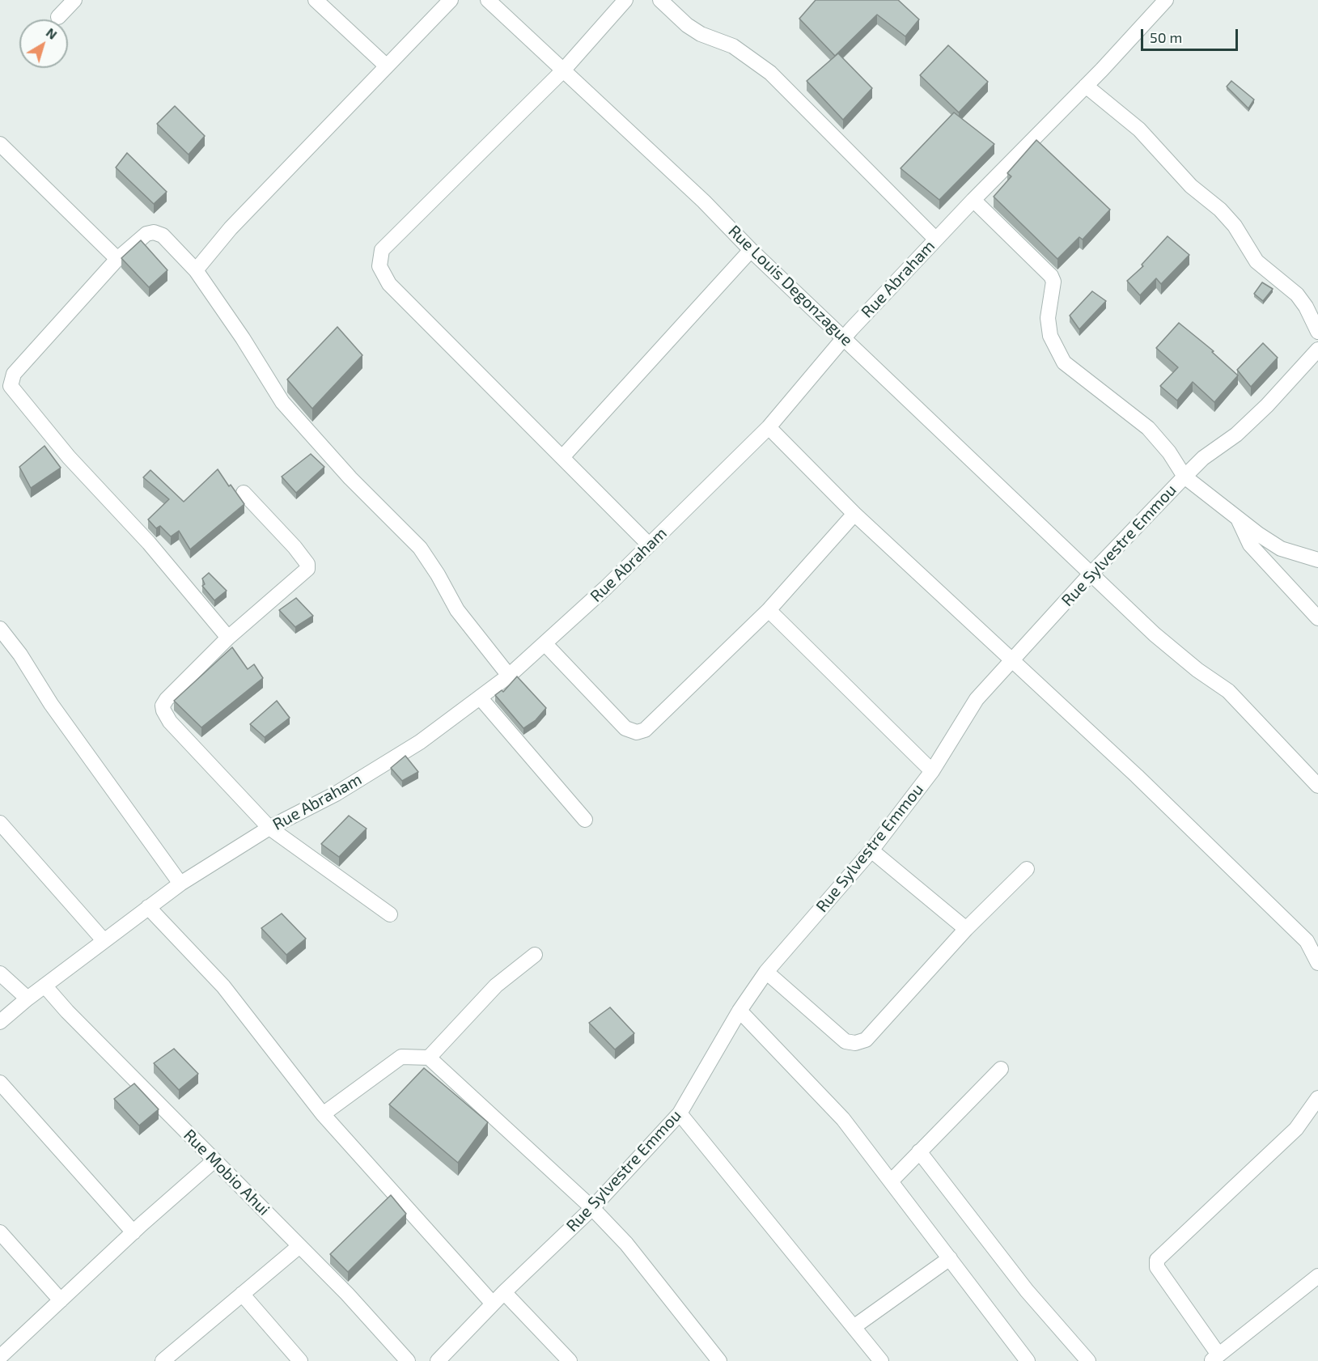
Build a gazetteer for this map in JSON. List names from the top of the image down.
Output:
{
  "streets": {
    "street": [
      "Rue Abraham",
      "Rue Louis Degonzague",
      "Rue Sylvestre Emmou",
      "Rue Mobio Ahui"
    ]
  },
  "crossings": [
    ["Rue Abraham", "Rue Louis Degonzague"],
    ["Rue Abraham", "Rue Mobio Ahui"],
    ["Rue Louis Degonzague", "Rue Sylvestre Emmou"]
  ],
  "scale_bar": "50 m",
  "north": "top right"
}
